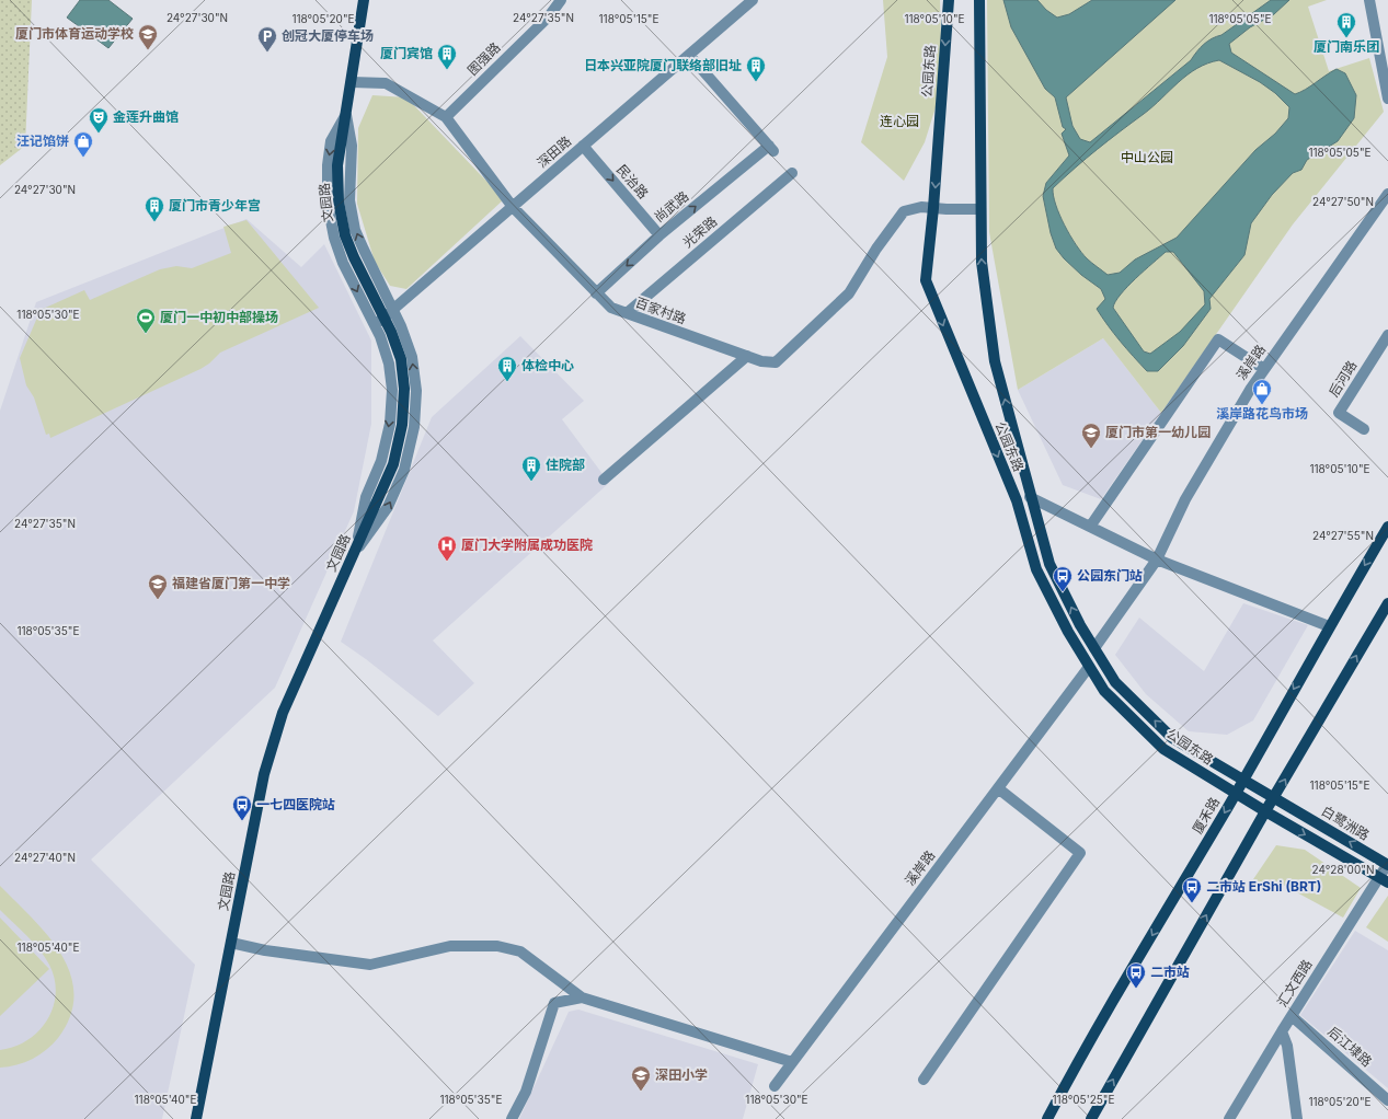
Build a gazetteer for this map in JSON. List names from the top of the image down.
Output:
{
  "streets": {
    "main road": [
      "公园东路",
      "文园路",
      "厦禾路",
      "白鹭洲路"
    ],
    "street": [
      "图强路",
      "深田路",
      "民治路",
      "尚武路",
      "光荣路",
      "百家村路",
      "溪岸路",
      "后河路",
      "汇文西路",
      "后江埭路"
    ]
  },
  "crossings": [
    ["图强路", "百家村路"],
    ["公园东路", "百家村路"],
    ["公园东路", "溪岸路"],
    ["公园东路", "厦禾路"],
    ["公园东路", "白鹭洲路"],
    ["深田路", "民治路"],
    ["深田路", "尚武路"],
    ["深田路", "百家村路"],
    ["民治路", "尚武路"],
    ["文园路", "百家村路"],
    ["尚武路", "百家村路"],
    ["光荣路", "百家村路"],
    ["厦禾路", "白鹭洲路"],
    ["白鹭洲路", "汇文西路"],
    ["汇文西路", "后江埭路"]
  ],
  "one_way": ["民治路"],
  "parks": ["连心园", "中山公园"],
  "places": {
    "building": [
      "厦门南乐团",
      "厦门宾馆",
      "日本兴亚院厦门联络部旧址",
      "厦门市青少年宫",
      "体检中心",
      "住院部"
    ],
    "school or university": [
      "厦门市体育运动学校",
      "厦门市第一幼儿园",
      "福建省厦门第一中学",
      "深田小学"
    ],
    "parking": ["创冠大厦停车场"],
    "theatre": ["金莲升曲馆"],
    "shop": ["汪记馅饼", "溪岸路花鸟市场"],
    "sports": ["厦门一中初中部操场"],
    "hospital": ["厦门大学附属成功医院"],
    "bus stop": [
      "公园东门站",
      "一七四医院站",
      "二市站 ErShi (BRT)",
      "二市站"
    ]
  },
  "coordinates": [
    "24°27'30\"N",
    "24°27'35\"N",
    "118°05'05\"E",
    "118°05'20\"E",
    "118°05'15\"E",
    "118°05'10\"E",
    "24°27'50\"N",
    "118°05'30\"E",
    "24°27'55\"N",
    "118°05'35\"E",
    "24°27'40\"N",
    "24°28'00\"N",
    "118°05'40\"E",
    "118°05'25\"E"
  ]
}
